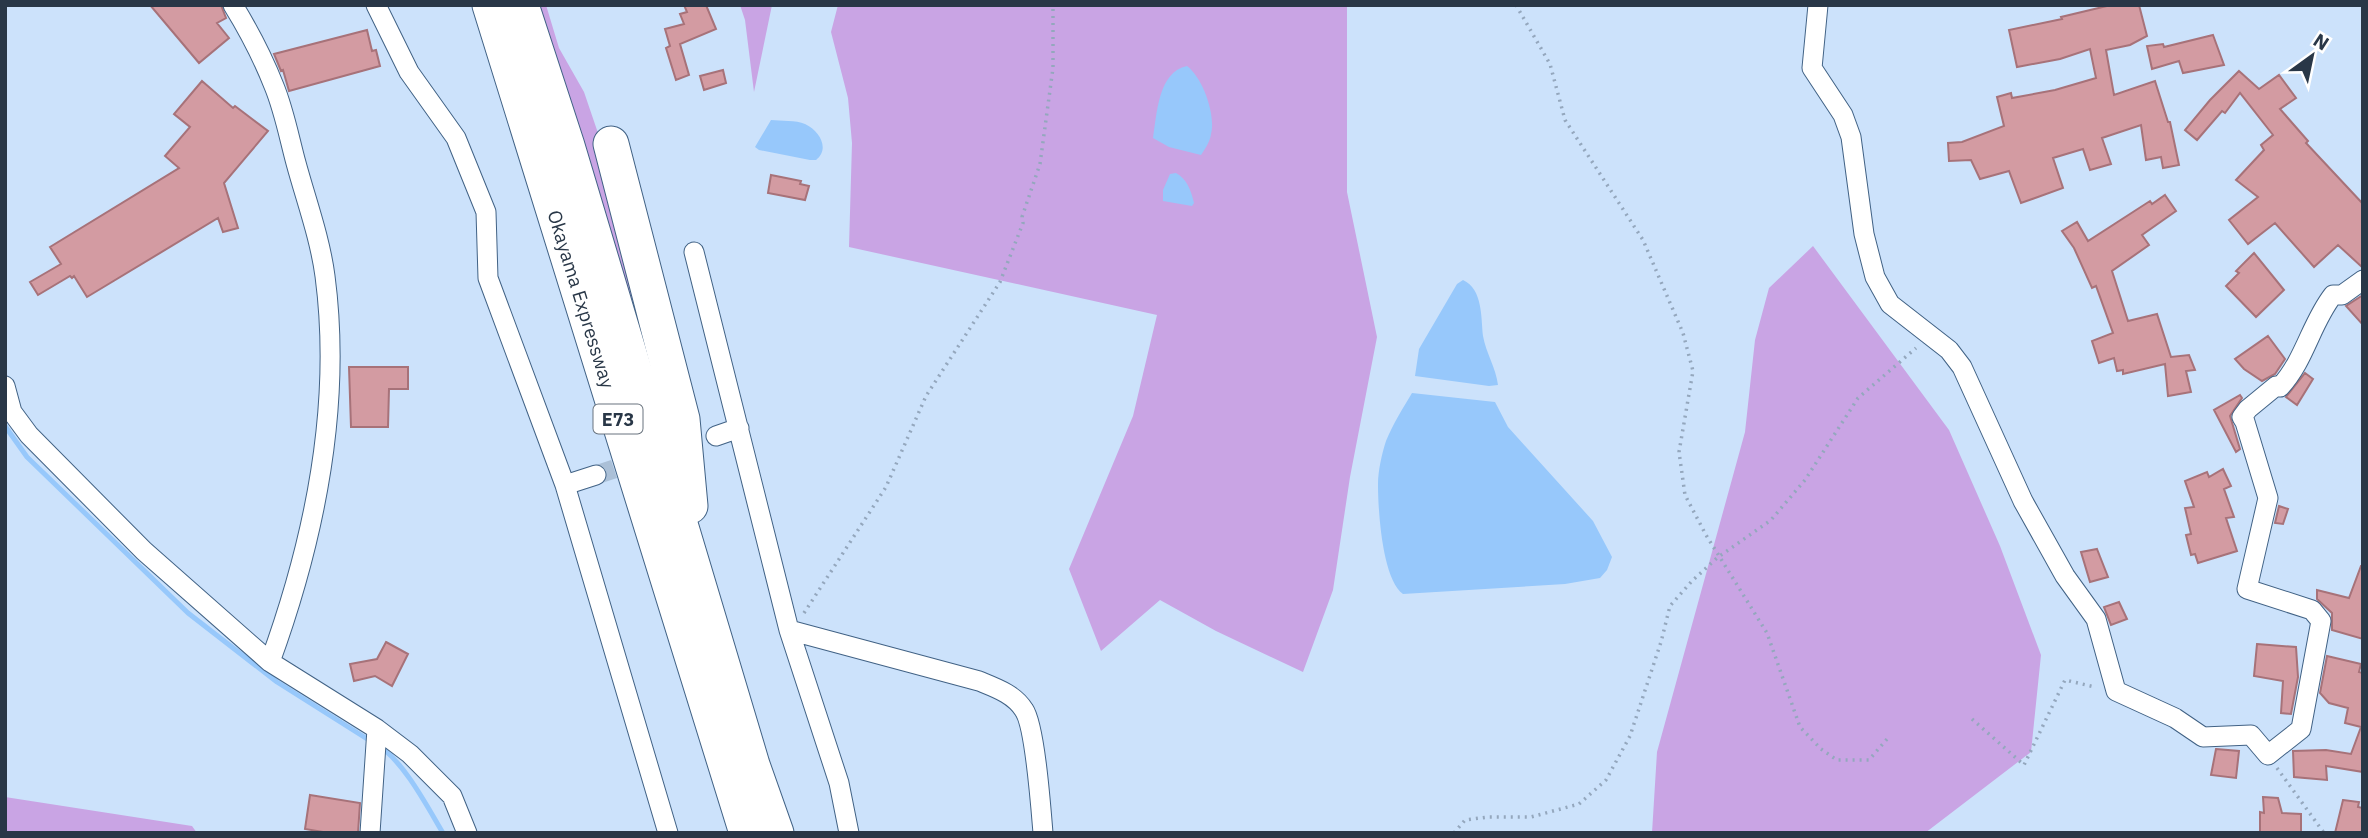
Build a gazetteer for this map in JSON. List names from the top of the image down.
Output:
{
  "streets": {
    "highway": ["Okayama Expressway", "E73"]
  },
  "north": "top right"
}
